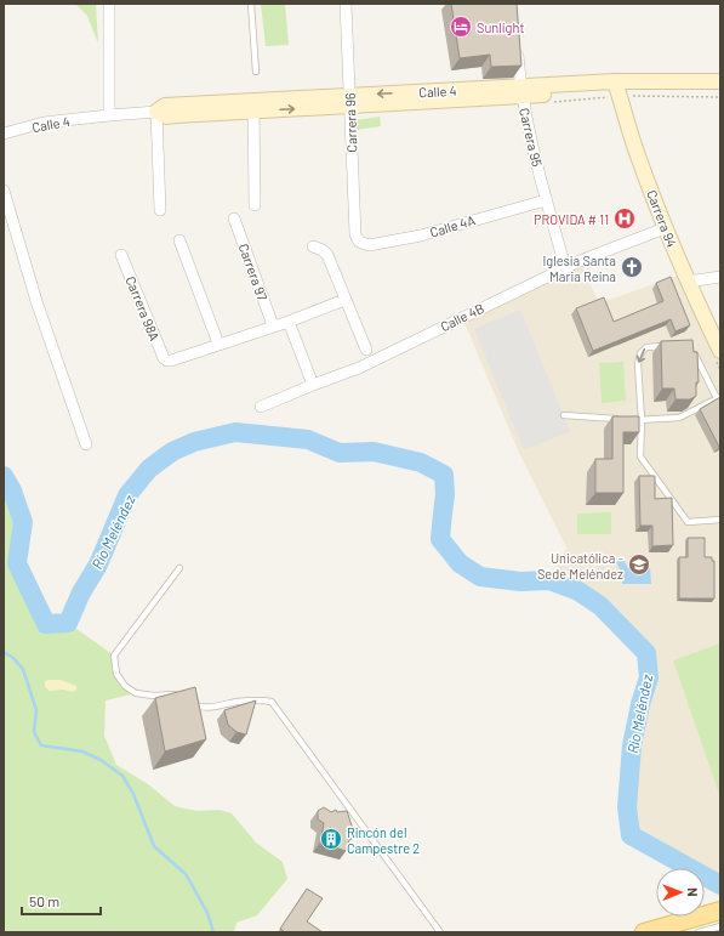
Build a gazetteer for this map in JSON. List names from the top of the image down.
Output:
{
  "streets": {
    "street": [
      "Calle 4",
      "Carrera 96",
      "Carrera 95",
      "Carrera 94",
      "Calle 4A",
      "Carrera 97",
      "Carrera 98A",
      "Calle 4B"
    ]
  },
  "crossings": [
    ["Calle 4", "Carrera 96"],
    ["Calle 4", "Carrera 95"],
    ["Calle 4", "Carrera 94"],
    ["Carrera 96", "Calle 4A"],
    ["Carrera 95", "Calle 4A"],
    ["Carrera 95", "Calle 4B"],
    ["Carrera 94", "Calle 4B"]
  ],
  "water": ["Río Meléndez"],
  "places": {
    "hotel": ["Sunlight"],
    "hospital": ["PROVIDA # 11"],
    "church": ["Iglesia Santa Maria Reina"],
    "school or university": ["Unicatólica - Sede Meléndez"],
    "building": ["Rincón del Campestre 2"]
  },
  "scale_bar": "50 m",
  "north": "right"
}
